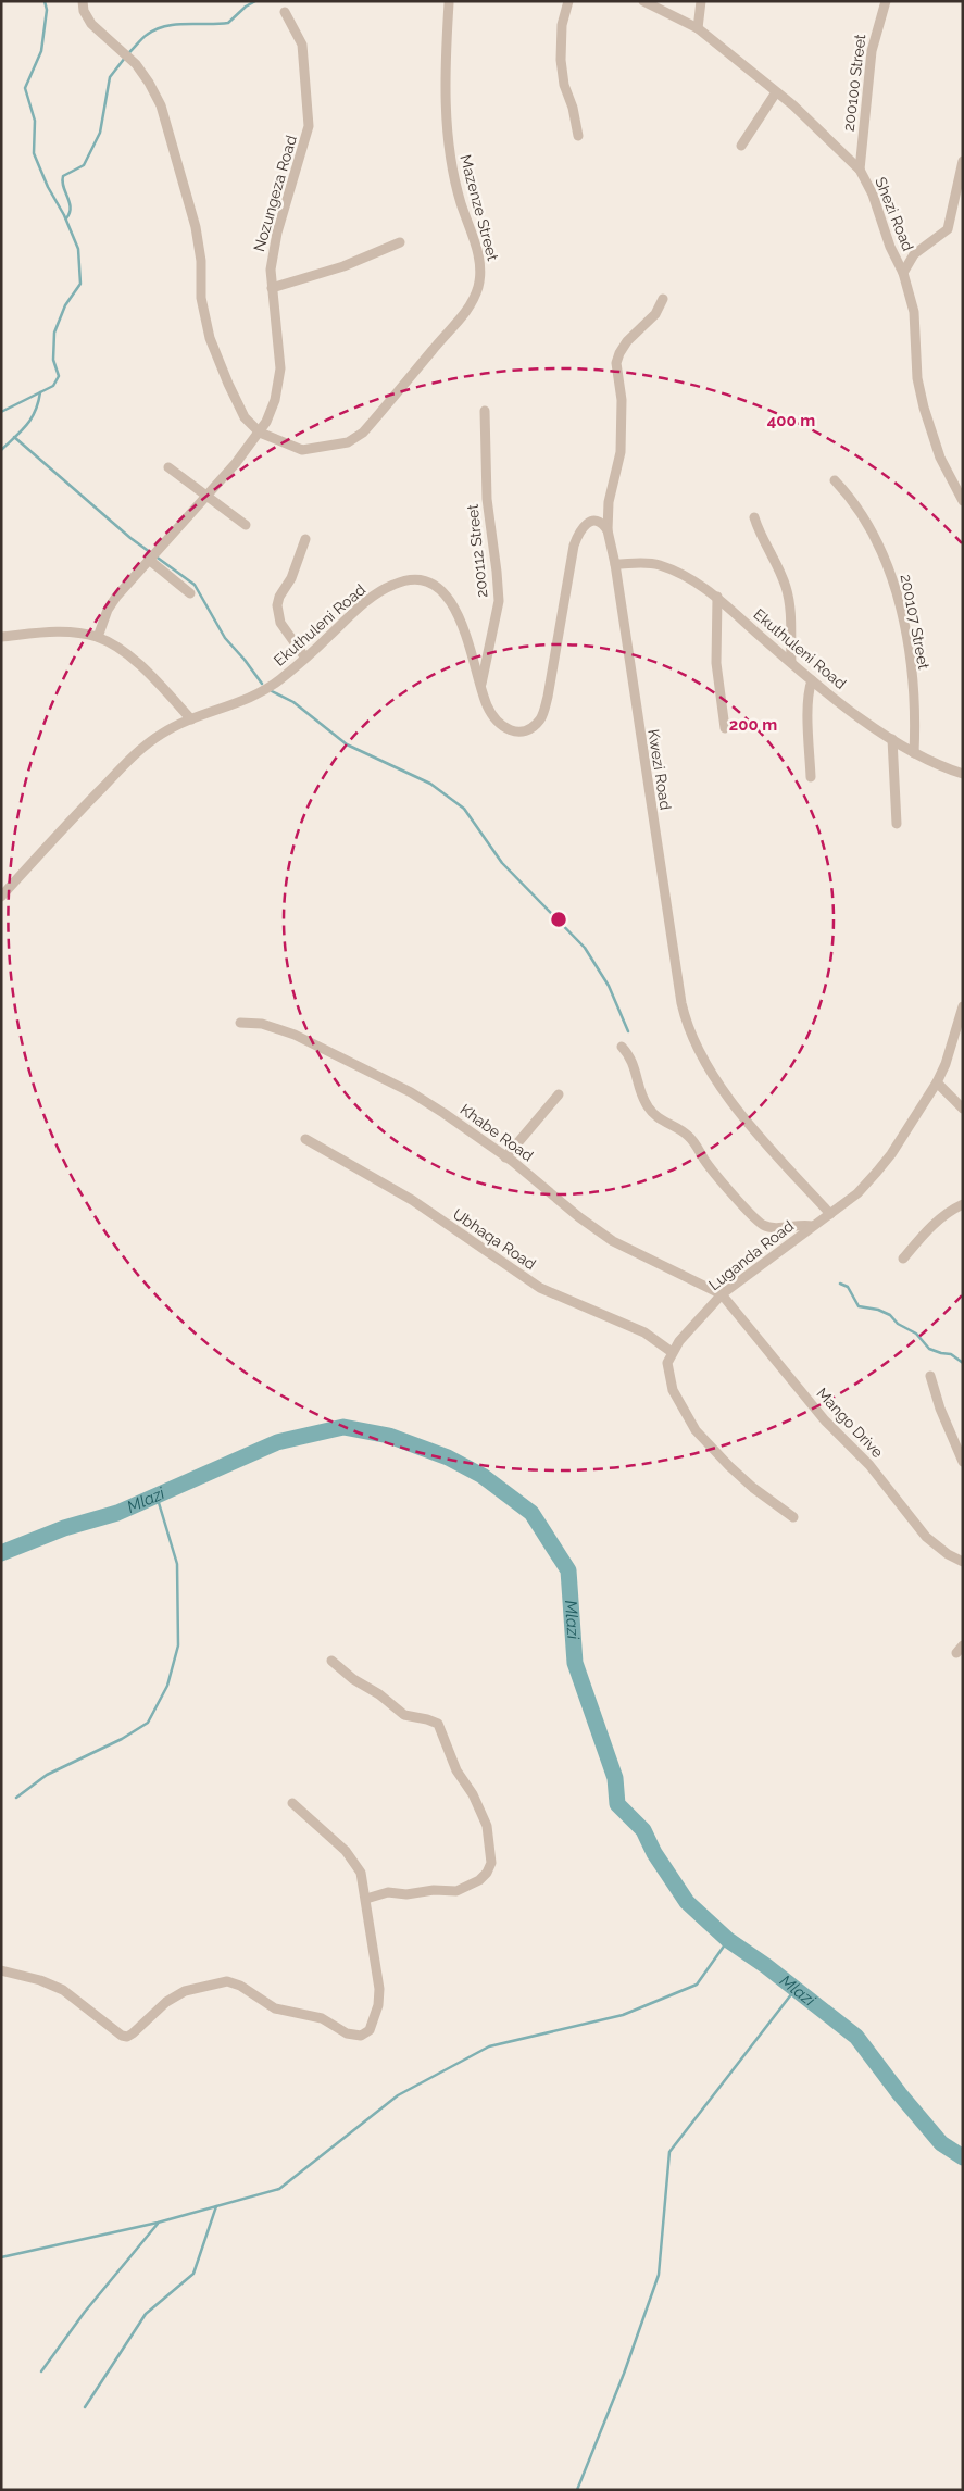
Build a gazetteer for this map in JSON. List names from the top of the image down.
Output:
{
  "streets": {
    "street": [
      "200100 Street",
      "Nozungeza Road",
      "Mazenze Street",
      "Shezi Road",
      "200112 Street",
      "200107 Street",
      "Ekuthuleni Road",
      "Kwezi Road",
      "Khabe Road",
      "Ubhaqa Road",
      "Luganda Road",
      "Mango Drive"
    ]
  },
  "crossings": [
    ["200100 Street", "Shezi Road"],
    ["Nozungeza Road", "Mazenze Street"],
    ["200112 Street", "Ekuthuleni Road"],
    ["200107 Street", "Ekuthuleni Road"],
    ["Ekuthuleni Road", "Kwezi Road"],
    ["Kwezi Road", "Luganda Road"],
    ["Khabe Road", "Luganda Road"],
    ["Khabe Road", "Mango Drive"],
    ["Ubhaqa Road", "Luganda Road"],
    ["Luganda Road", "Mango Drive"]
  ],
  "water": ["Mlazi"],
  "rings": ["400 m", "200 m"]
}
